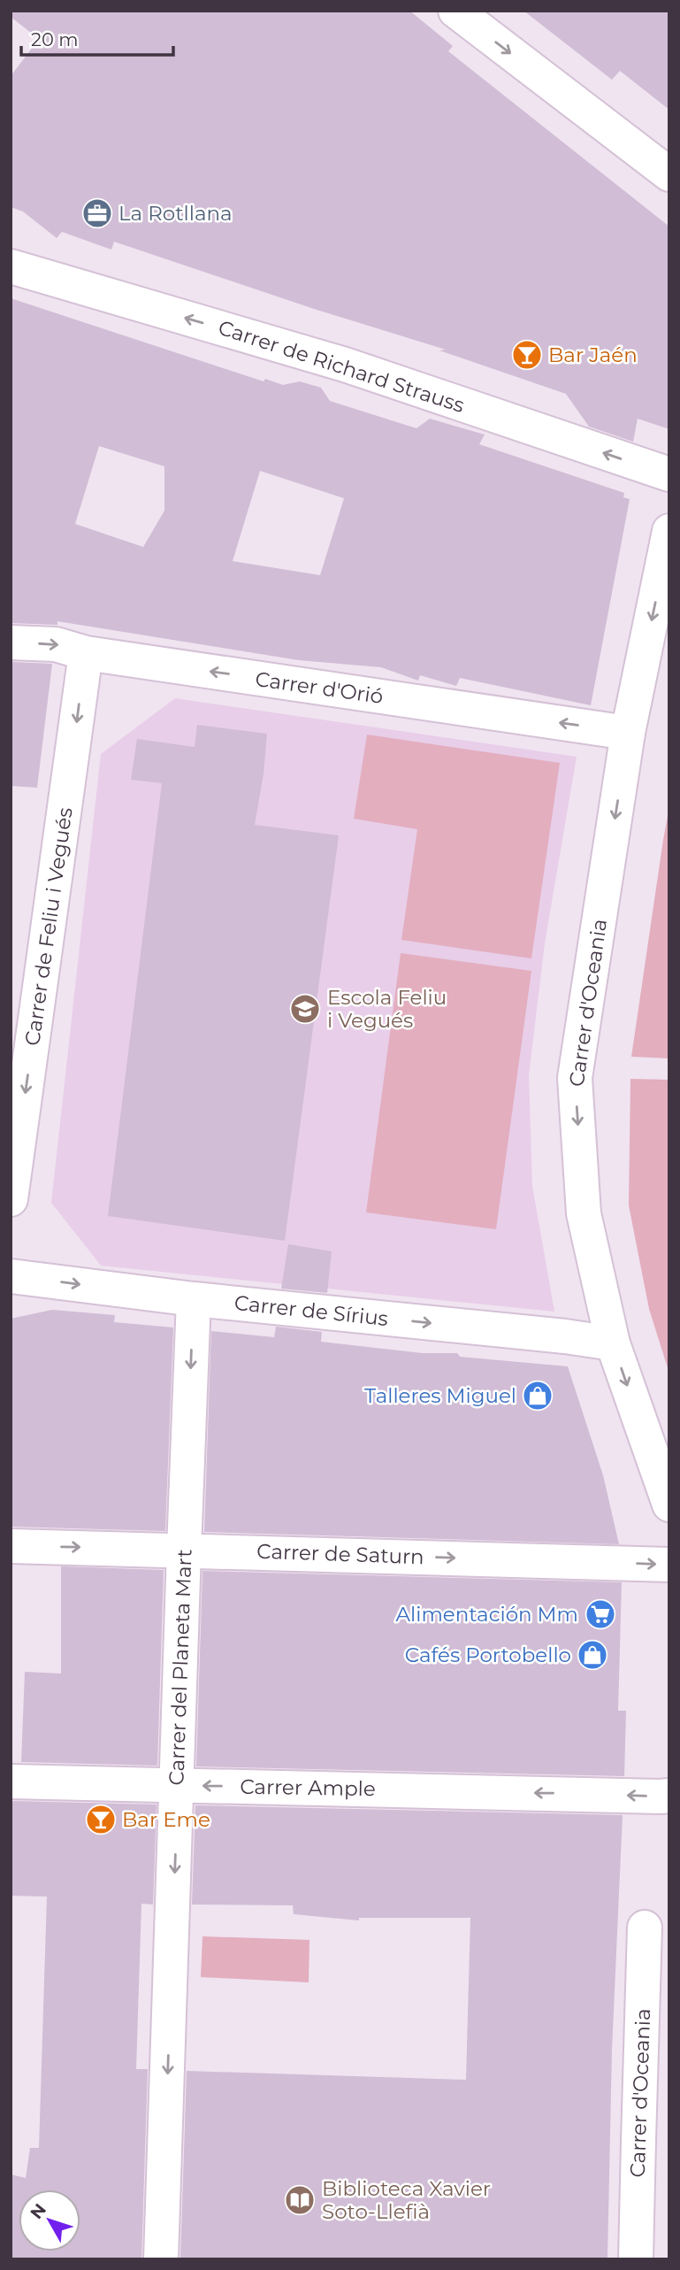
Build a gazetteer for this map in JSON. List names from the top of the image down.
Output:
{
  "streets": {
    "street": [
      "Carrer de Richard Strauss",
      "Carrer d'Orió",
      "Carrer de Feliu i Vegués",
      "Carrer d'Oceania",
      "Carrer de Sírius",
      "Carrer de Saturn",
      "Carrer del Planeta Mart",
      "Carrer Ample"
    ]
  },
  "crossings": [
    ["Carrer d'Orió", "Carrer de Feliu i Vegués"],
    ["Carrer d'Orió", "Carrer d'Oceania"],
    ["Carrer d'Oceania", "Carrer de Sírius"],
    ["Carrer de Sírius", "Carrer del Planeta Mart"],
    ["Carrer de Saturn", "Carrer del Planeta Mart"],
    ["Carrer del Planeta Mart", "Carrer Ample"]
  ],
  "one_way": [
    "Carrer de Richard Strauss",
    "Carrer de Feliu i Vegués",
    "Carrer d'Oceania",
    "Carrer de Sírius",
    "Carrer de Saturn",
    "Carrer del Planeta Mart",
    "Carrer Ample"
  ],
  "places": {
    "office": ["La Rotllana"],
    "bar": ["Bar Jaén", "Bar Eme"],
    "school or university": ["Escola Feliu i Vegués"],
    "shop": ["Talleres Miguel", "Cafés Portobello"],
    "supermarket": ["Alimentación Mm"],
    "library": ["Biblioteca Xavier Soto-Llefià"]
  },
  "scale_bar": "20 m",
  "north": "top left"
}
